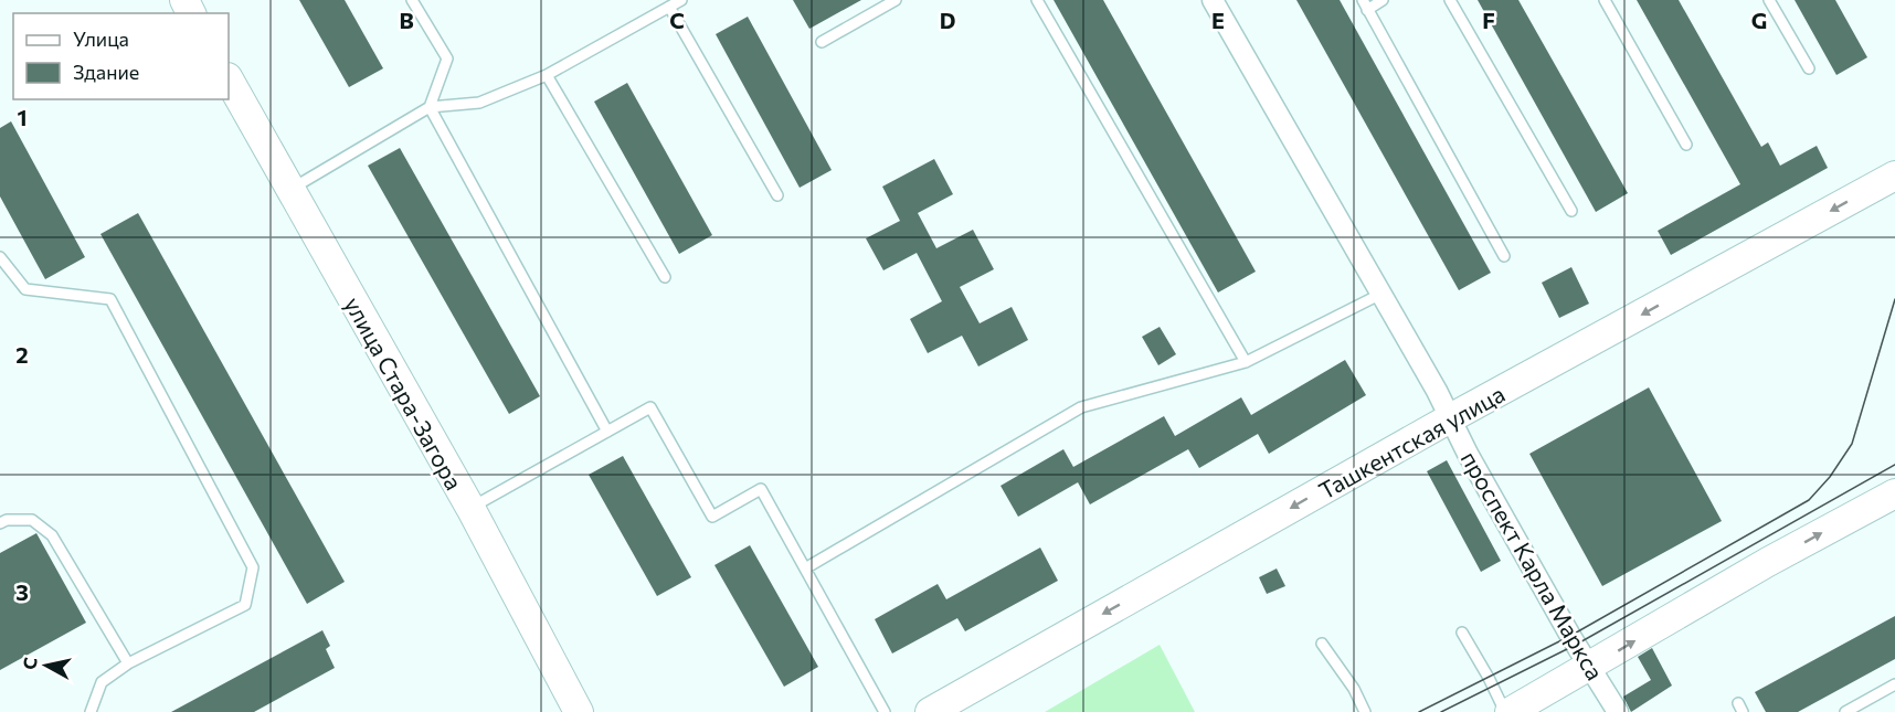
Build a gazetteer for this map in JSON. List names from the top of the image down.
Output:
{
  "streets": {
    "main road": ["улица Стара-Загора", "Ташкентская улица"],
    "street": ["проспект Карла Маркса"]
  },
  "crossings": [
    ["Ташкентская улица", "проспект Карла Маркса"]
  ],
  "one_way": ["Ташкентская улица"],
  "legend": ["Улица", "Здание"],
  "north": "left",
  "grid": {
    "columns": [
      "B",
      "C",
      "D",
      "E",
      "F",
      "G"
    ],
    "rows": ["1", "2", "3"]
  }
}
